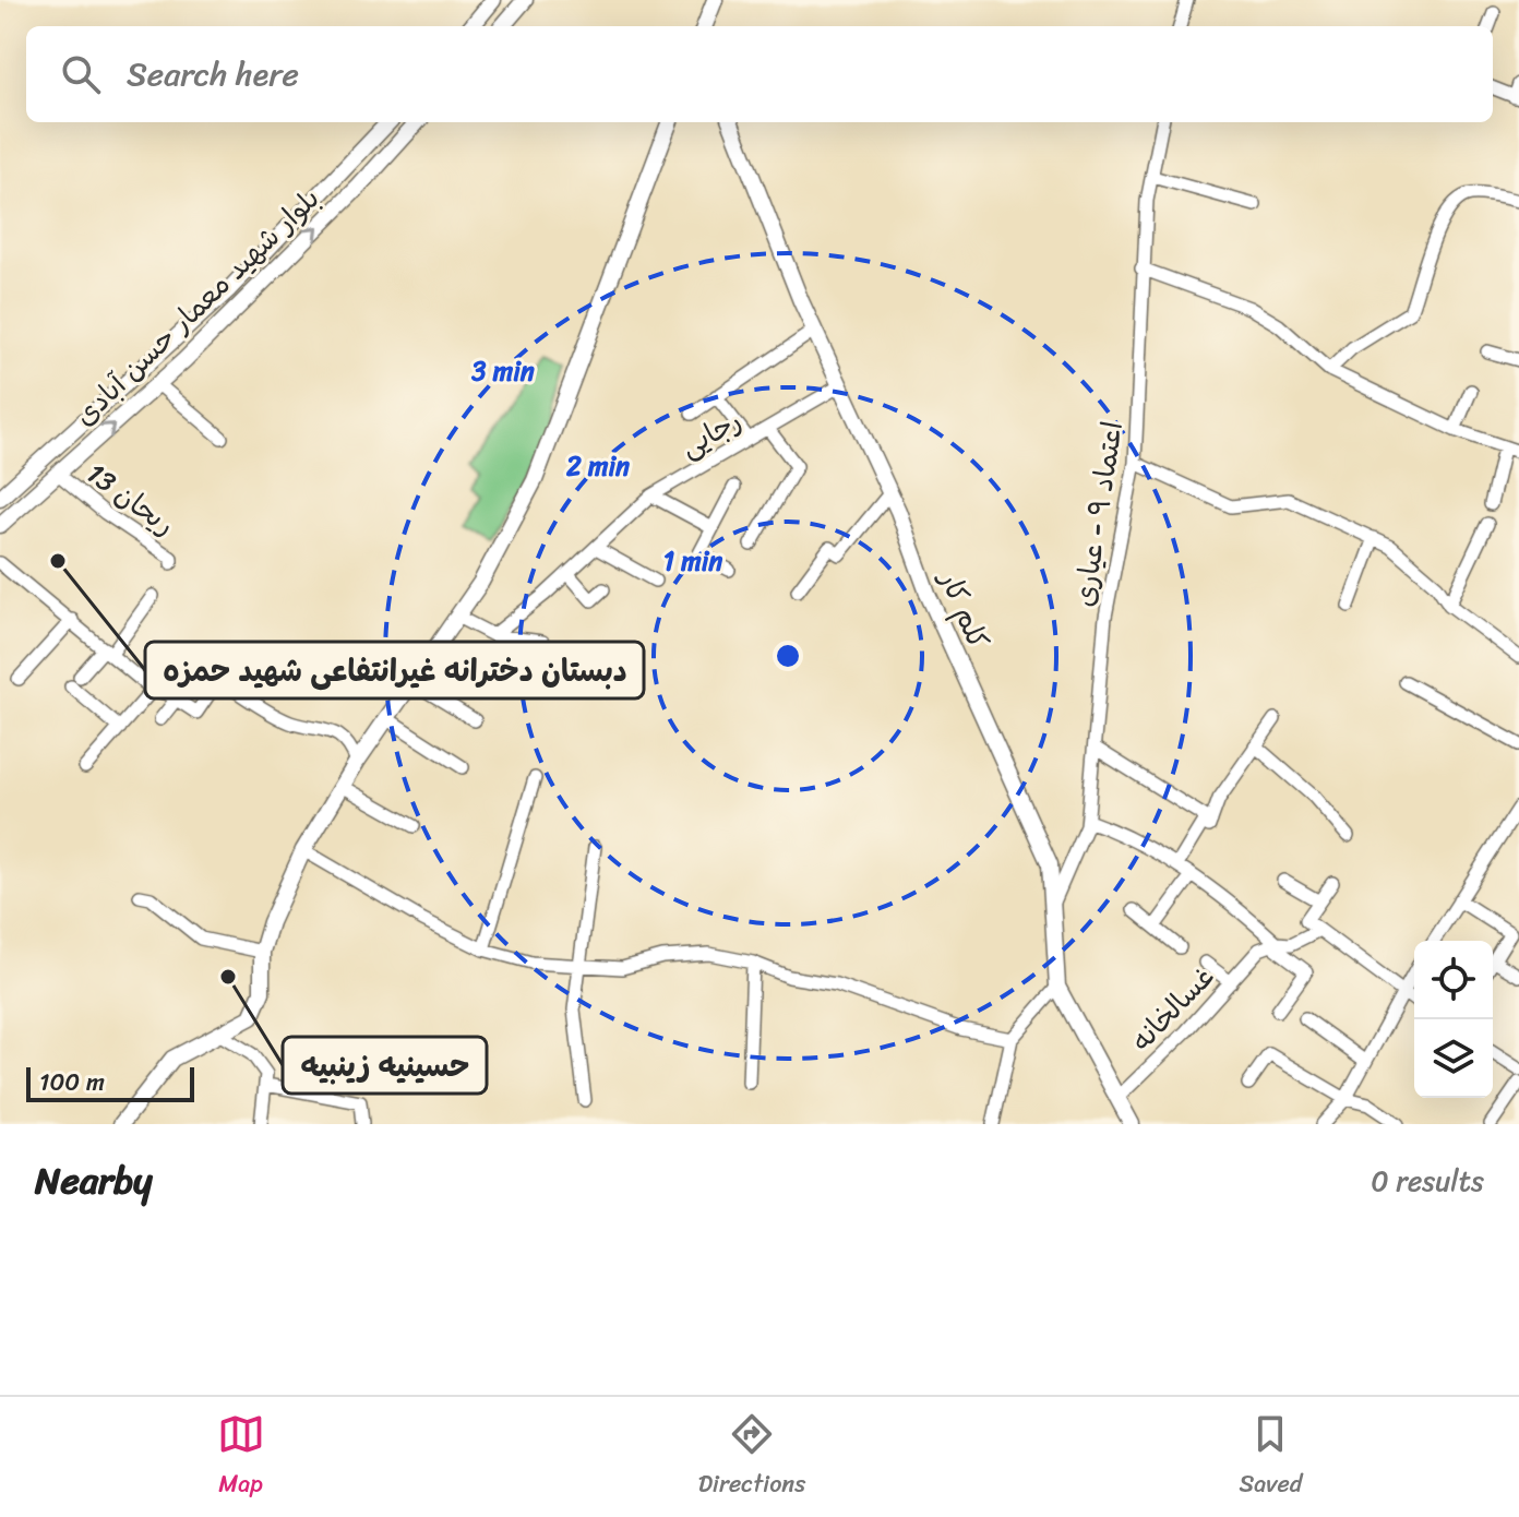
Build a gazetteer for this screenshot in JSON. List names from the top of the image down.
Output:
{
  "streets": {
    "street": [
      "بلوار شهید معمار حسن آبادی",
      "رجایی",
      "ریحان 13",
      "اعتماد ۹ - عیاری",
      "کلم کار",
      "غسالخانه"
    ]
  },
  "crossings": [
    ["بلوار شهید معمار حسن آبادی", "ریحان 13"],
    ["رجایی", "کلم کار"],
    ["اعتماد ۹ - عیاری", "کلم کار"],
    ["کلم کار", "غسالخانه"]
  ],
  "places": ["دبستان دخترانه غیرانتفاعی شهید حمزه", "حسینیه زینبیه"],
  "scale_bar": "100 m",
  "page": {
    "search": "Search here",
    "scale": "100 m",
    "heading": ["Nearby", "0 results"],
    "nav": ["Map", "Directions", "Saved"]
  },
  "rings": ["3 min", "2 min", "1 min"]
}
